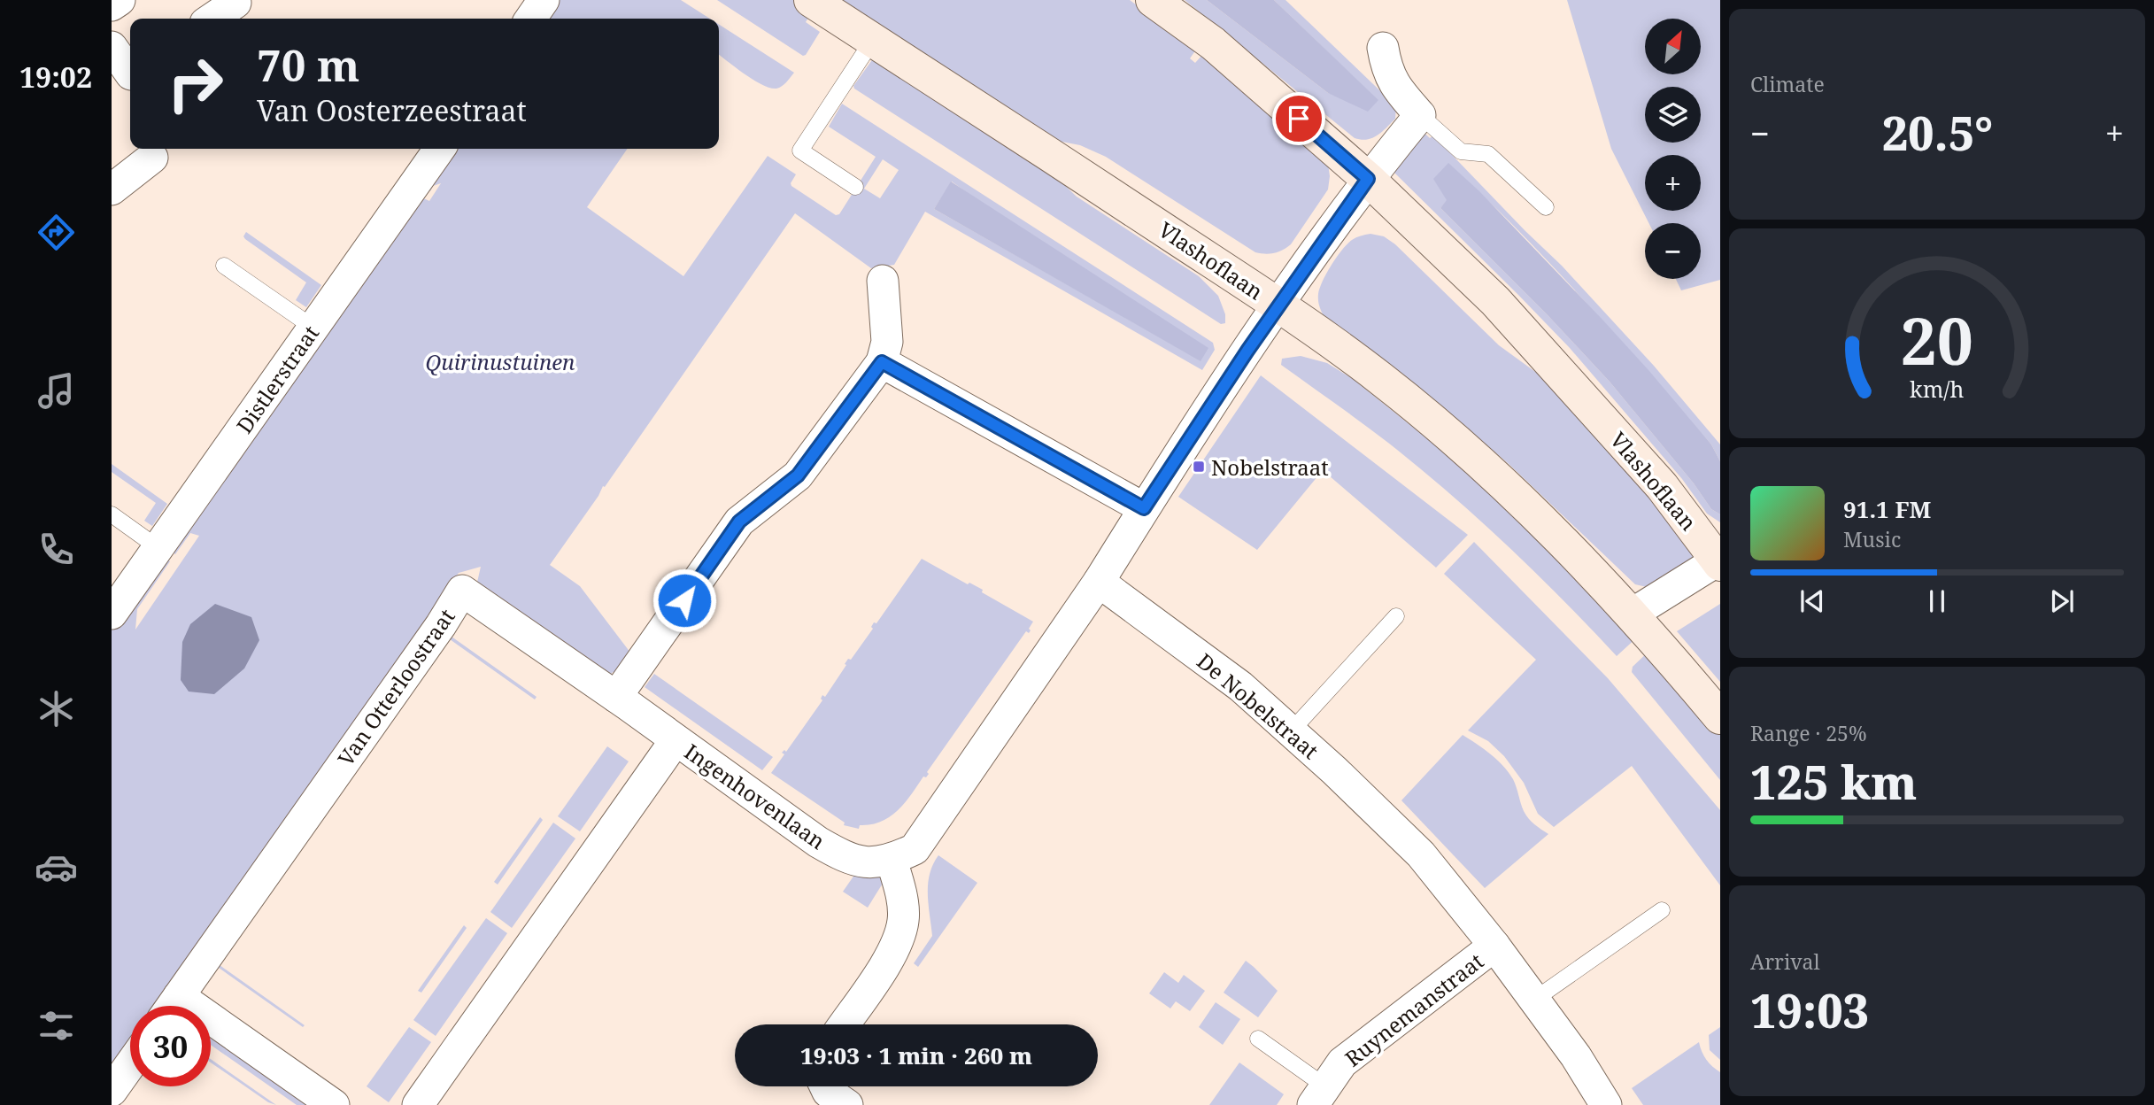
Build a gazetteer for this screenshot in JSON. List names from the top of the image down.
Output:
{
  "streets": {
    "street": [
      "Vlashoflaan",
      "Distlerstraat",
      "Van Otterloostraat",
      "De Nobelstraat",
      "Ingenhovenlaan",
      "Ruynemanstraat"
    ]
  },
  "crossings": [
    ["Van Otterloostraat", "Ingenhovenlaan"],
    ["De Nobelstraat", "Ingenhovenlaan"],
    ["De Nobelstraat", "Ruynemanstraat"]
  ],
  "parks": ["Quirinustuinen"],
  "places": {
    "transit": ["Nobelstraat"]
  },
  "north": "top right",
  "page": {
    "tabs": "19:02",
    "tile": [
      "Climate",
      ["Range · 25%", "125 km"],
      ["Arrival", "19:03"]
    ],
    "map_buttons": ["+", "−"],
    "turn": ["70 m", "Van Oosterzeestraat"],
    "heat": ["−", "20.5°", "+"],
    "song": ["91.1 FM", "Music"],
    "limit": "30",
    "trip": "19:03 · 1 min · 260 m",
    "gauge": ["20", "km/h"]
  }
}
